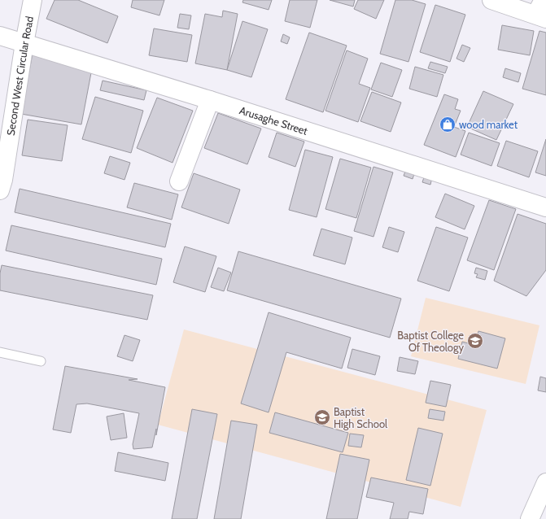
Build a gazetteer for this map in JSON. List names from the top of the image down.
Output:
{
  "streets": {
    "street": ["Second West Circular Road", "Arusaghe Street"]
  },
  "crossings": [
    ["Second West Circular Road", "Arusaghe Street"]
  ],
  "places": {
    "shop": ["wood market"],
    "school or university": ["Baptist College Of Theology", "Baptist High School"]
  }
}
